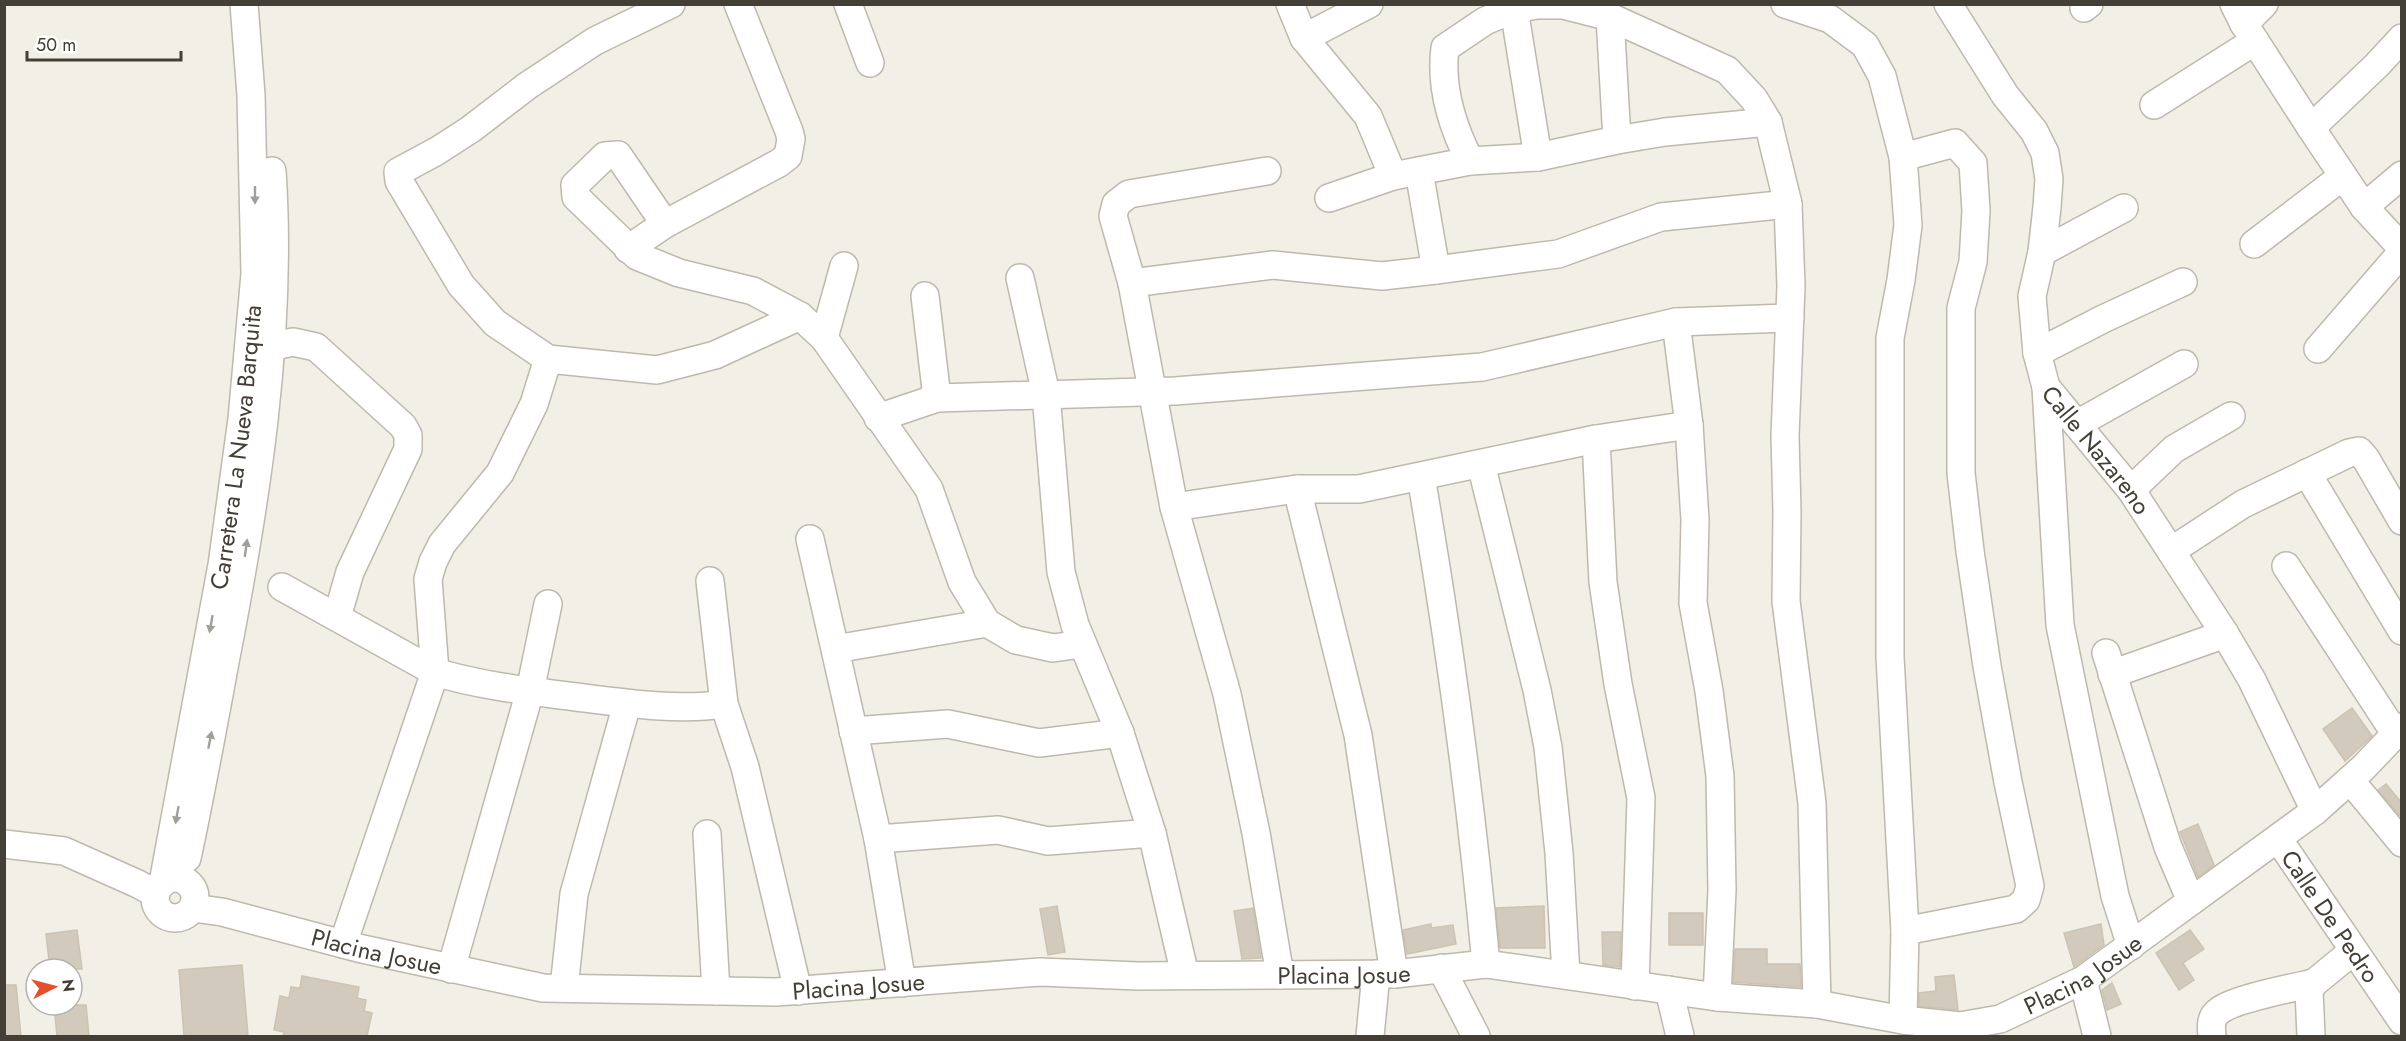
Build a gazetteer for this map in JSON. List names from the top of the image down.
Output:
{
  "streets": {
    "street": [
      "Carretera La Nueva Barquita",
      "Calle Nazareno",
      "Calle De Pedro",
      "Placina Josue"
    ]
  },
  "crossings": [
    ["Carretera La Nueva Barquita", "Placina Josue"],
    ["Calle Nazareno", "Placina Josue"],
    ["Calle De Pedro", "Placina Josue"]
  ],
  "scale_bar": "50 m",
  "north": "right"
}
